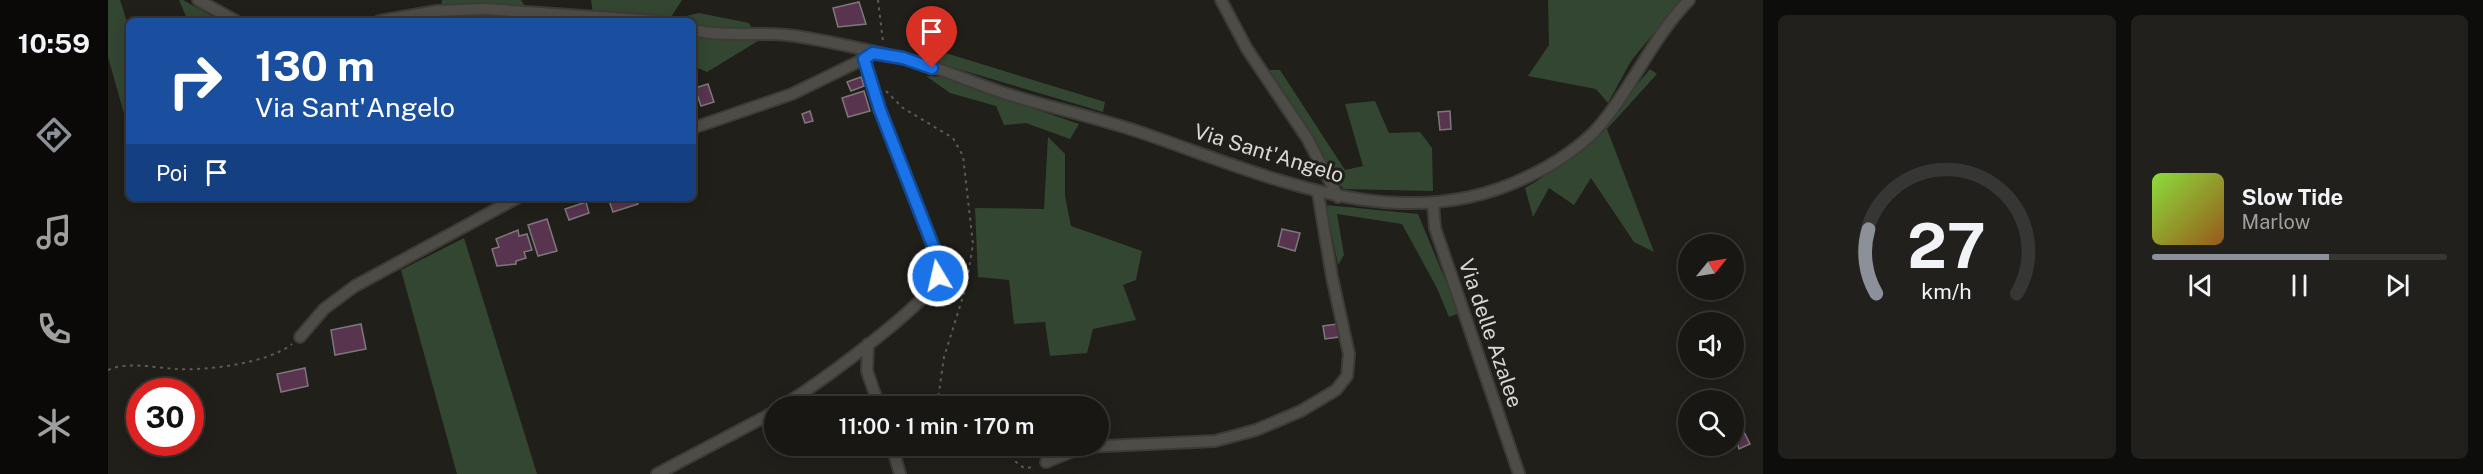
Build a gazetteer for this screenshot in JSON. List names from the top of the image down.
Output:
{
  "streets": {
    "street": ["Via Sant'Angelo", "Via delle Azalee"]
  },
  "crossings": [
    ["Via Sant'Angelo", "Via delle Azalee"]
  ],
  "north": "top right",
  "page": {
    "tabs": "10:59",
    "turn": ["130 m", "Via Sant'Angelo"],
    "then": "Poi",
    "song": ["Slow Tide", "Marlow"],
    "limit": "30",
    "trip": "11:00 · 1 min · 170 m",
    "gauge": ["27", "km/h"]
  }
}
